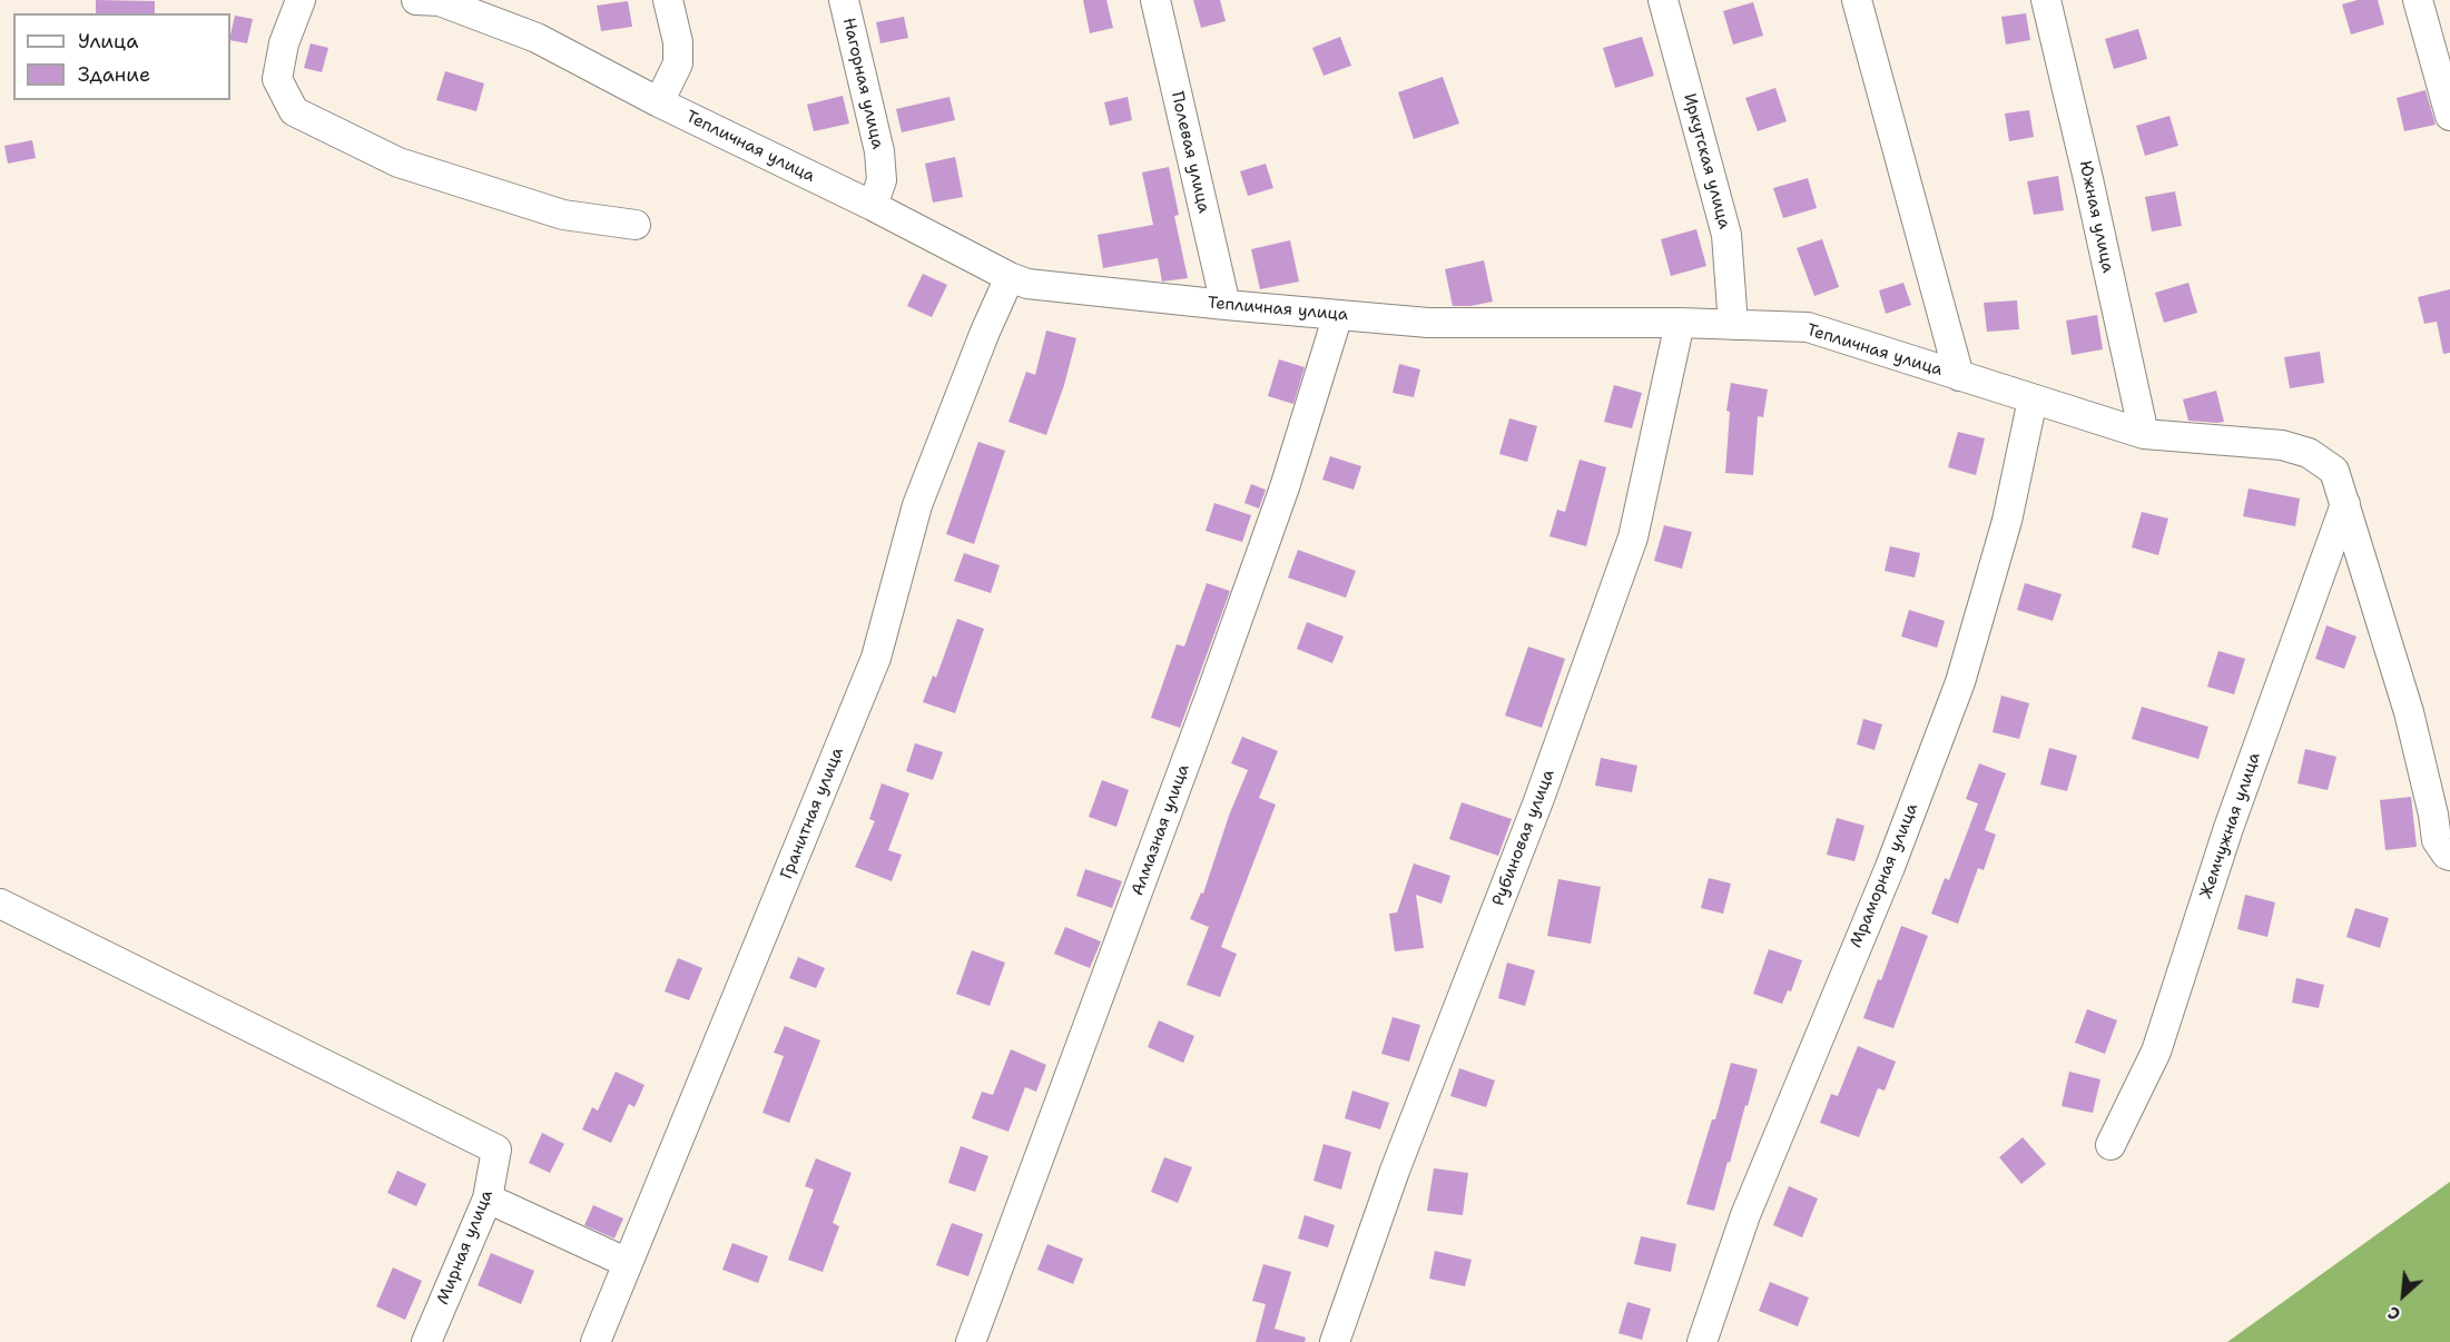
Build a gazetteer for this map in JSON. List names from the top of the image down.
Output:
{
  "streets": {
    "street": [
      "Нагорная улица",
      "Тепличная улица",
      "Полевая улица",
      "Иркутская улица",
      "Южная улица",
      "Гранитная улица",
      "Жемчужная улица",
      "Алмазная улица",
      "Рубиновая улица",
      "Мраморная улица",
      "Мирная улица"
    ]
  },
  "crossings": [
    ["Нагорная улица", "Тепличная улица"],
    ["Тепличная улица", "Полевая улица"],
    ["Тепличная улица", "Иркутская улица"],
    ["Тепличная улица", "Южная улица"],
    ["Тепличная улица", "Гранитная улица"],
    ["Тепличная улица", "Жемчужная улица"],
    ["Тепличная улица", "Алмазная улица"],
    ["Тепличная улица", "Рубиновая улица"],
    ["Тепличная улица", "Мраморная улица"]
  ],
  "legend": ["Улица", "Здание"],
  "north": "bottom left"
}
